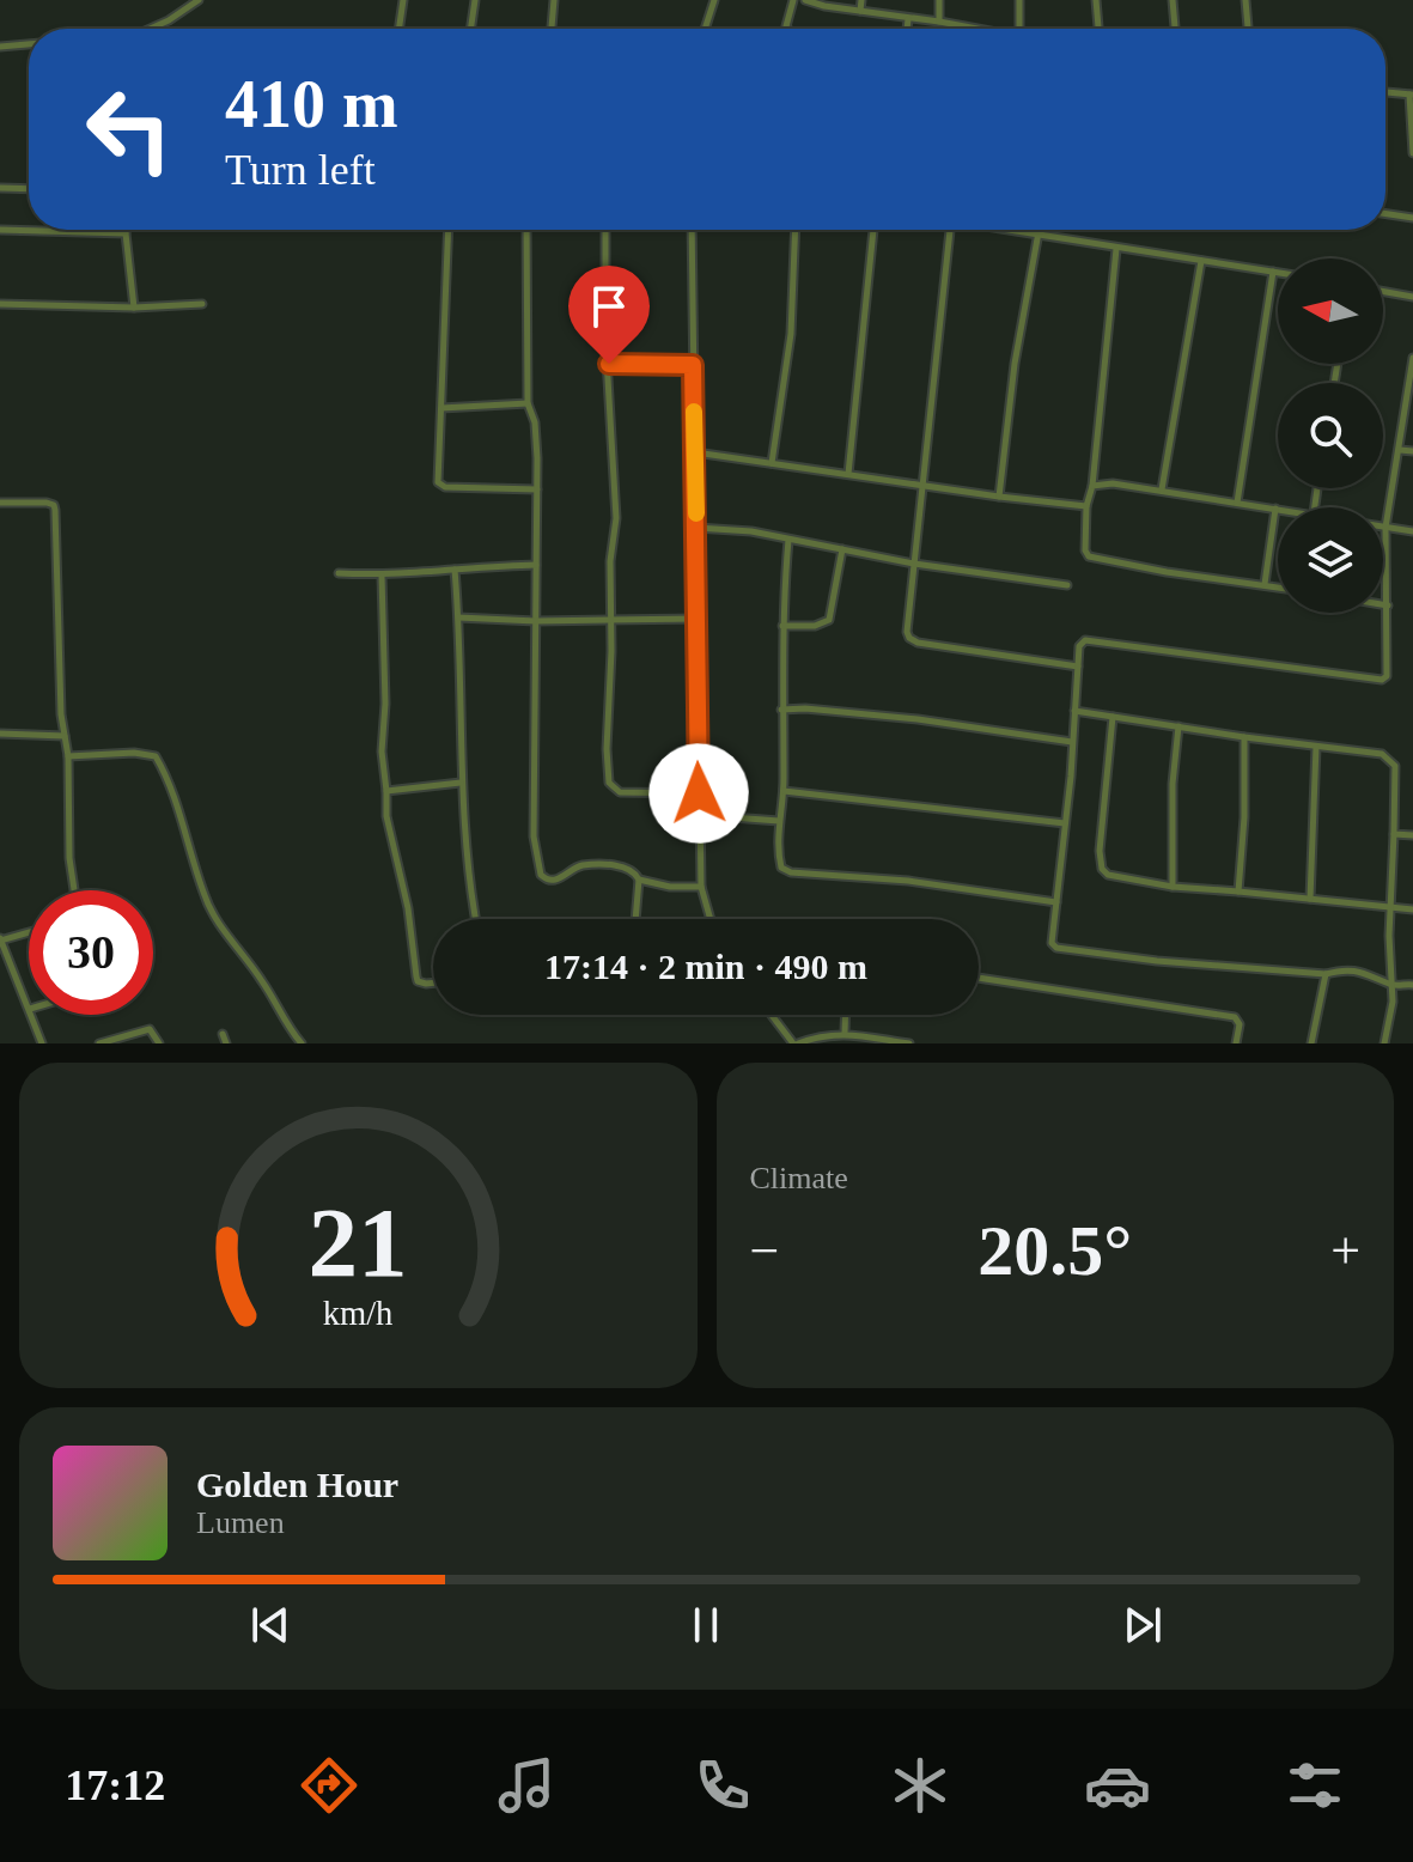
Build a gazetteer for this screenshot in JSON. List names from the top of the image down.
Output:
{
  "north": "left",
  "page": {
    "turn": ["410 m", "Turn left"],
    "limit": "30",
    "trip": "17:14 · 2 min · 490 m",
    "tile": "Climate",
    "heat": ["−", "20.5°", "+"],
    "song": ["Golden Hour", "Lumen"],
    "tabs": "17:12",
    "gauge": ["21", "km/h"]
  }
}
